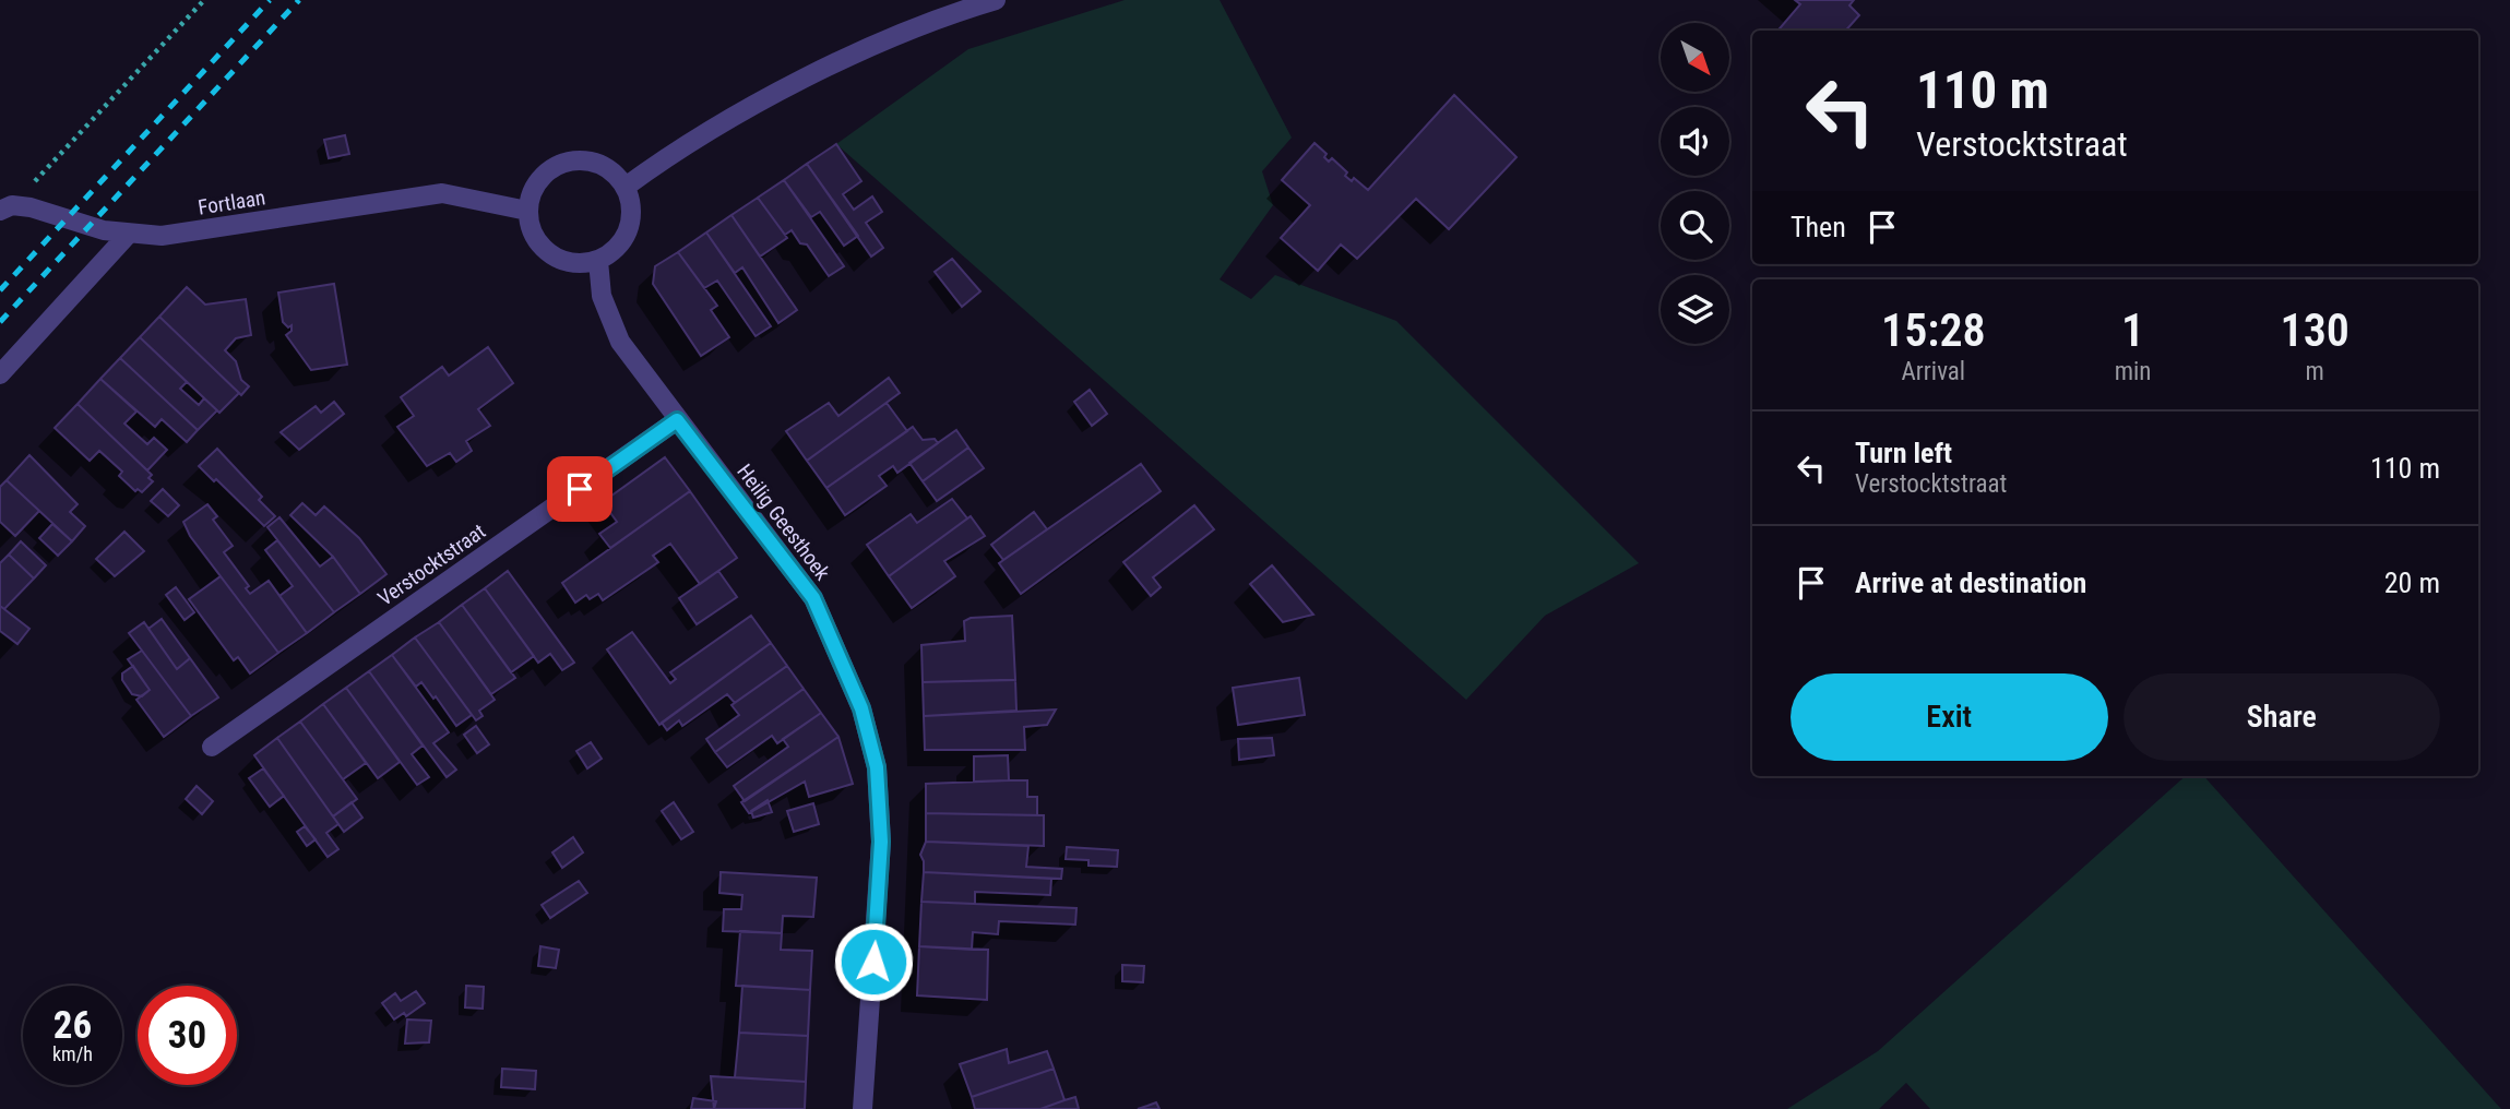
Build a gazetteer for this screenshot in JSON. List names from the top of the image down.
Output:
{
  "streets": {
    "street": ["Fortlaan", "Heilig Geesthoek", "Verstocktstraat"]
  },
  "crossings": [
    ["Fortlaan", "Heilig Geesthoek"],
    ["Heilig Geesthoek", "Verstocktstraat"]
  ],
  "north": "bottom right",
  "page": {
    "turn": ["110 m", "Verstocktstraat"],
    "then": "Then",
    "eta": [
      "15:28",
      "Arrival",
      "1",
      "min",
      "130",
      "m"
    ],
    "list": [
      {
        "name": "Turn left",
        "note": "Verstocktstraat",
        "value": "110 m"
      },
      {
        "name": "Arrive at destination",
        "value": "20 m"
      }
    ],
    "buttons": ["Exit", "Share"],
    "speed": "26 km/h",
    "limit": "30"
  }
}
